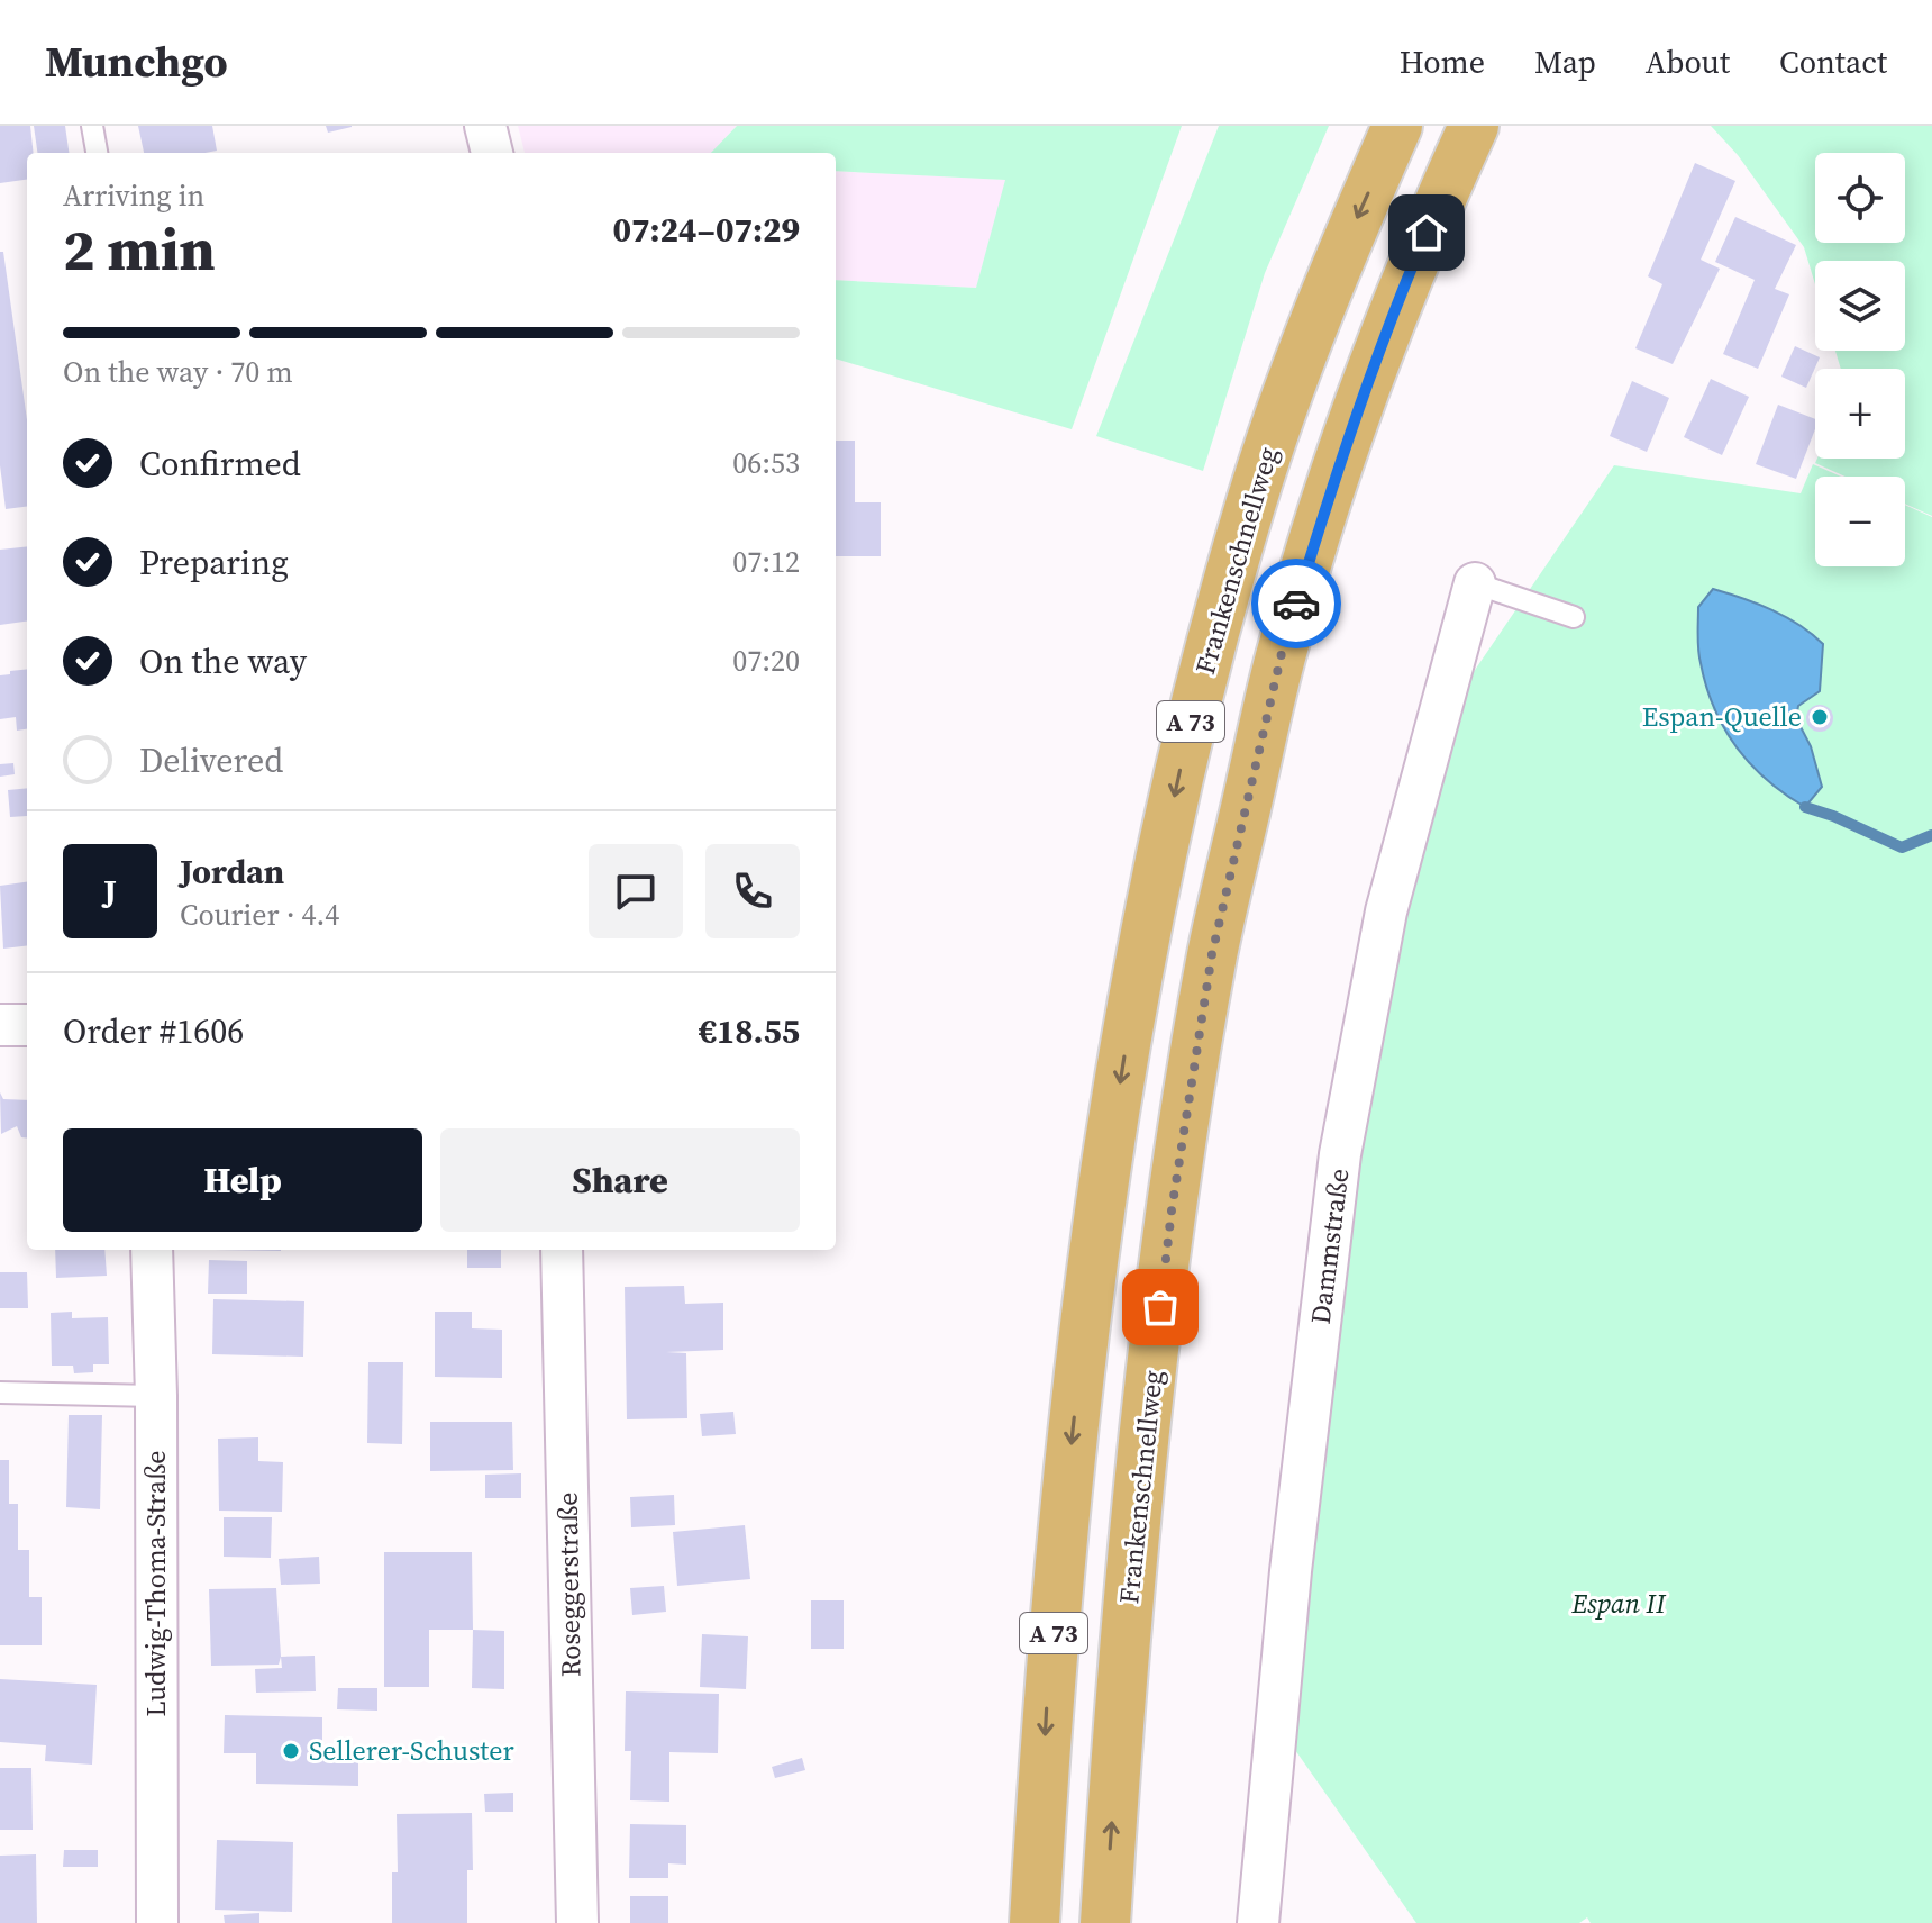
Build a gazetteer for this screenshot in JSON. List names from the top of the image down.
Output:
{
  "streets": {
    "highway": ["Frankenschnellweg", "A 73"],
    "street": ["Dammstraße", "Ludwig-Thoma-Straße", "Roseggerstraße"]
  },
  "parks": ["Espan II"],
  "places": ["Espan-Quelle", "Sellerer-Schuster"],
  "page": {
    "header": "Munchgo",
    "nav": [
      "Home",
      "Map",
      "About",
      "Contact"
    ],
    "map_buttons": ["+", "−"],
    "heading": ["2 min", "Arriving in", "07:24–07:29"],
    "panel": [
      "Jordan",
      "Courier · 4.4",
      "Order #1606",
      "€18.55"
    ],
    "bar": "On the way · 70 m",
    "list": [
      ["Confirmed", "06:53"],
      ["Preparing", "07:12"],
      ["On the way", "07:20"],
      "Delivered"
    ],
    "round": "J",
    "buttons": ["Help", "Share"]
  }
}
